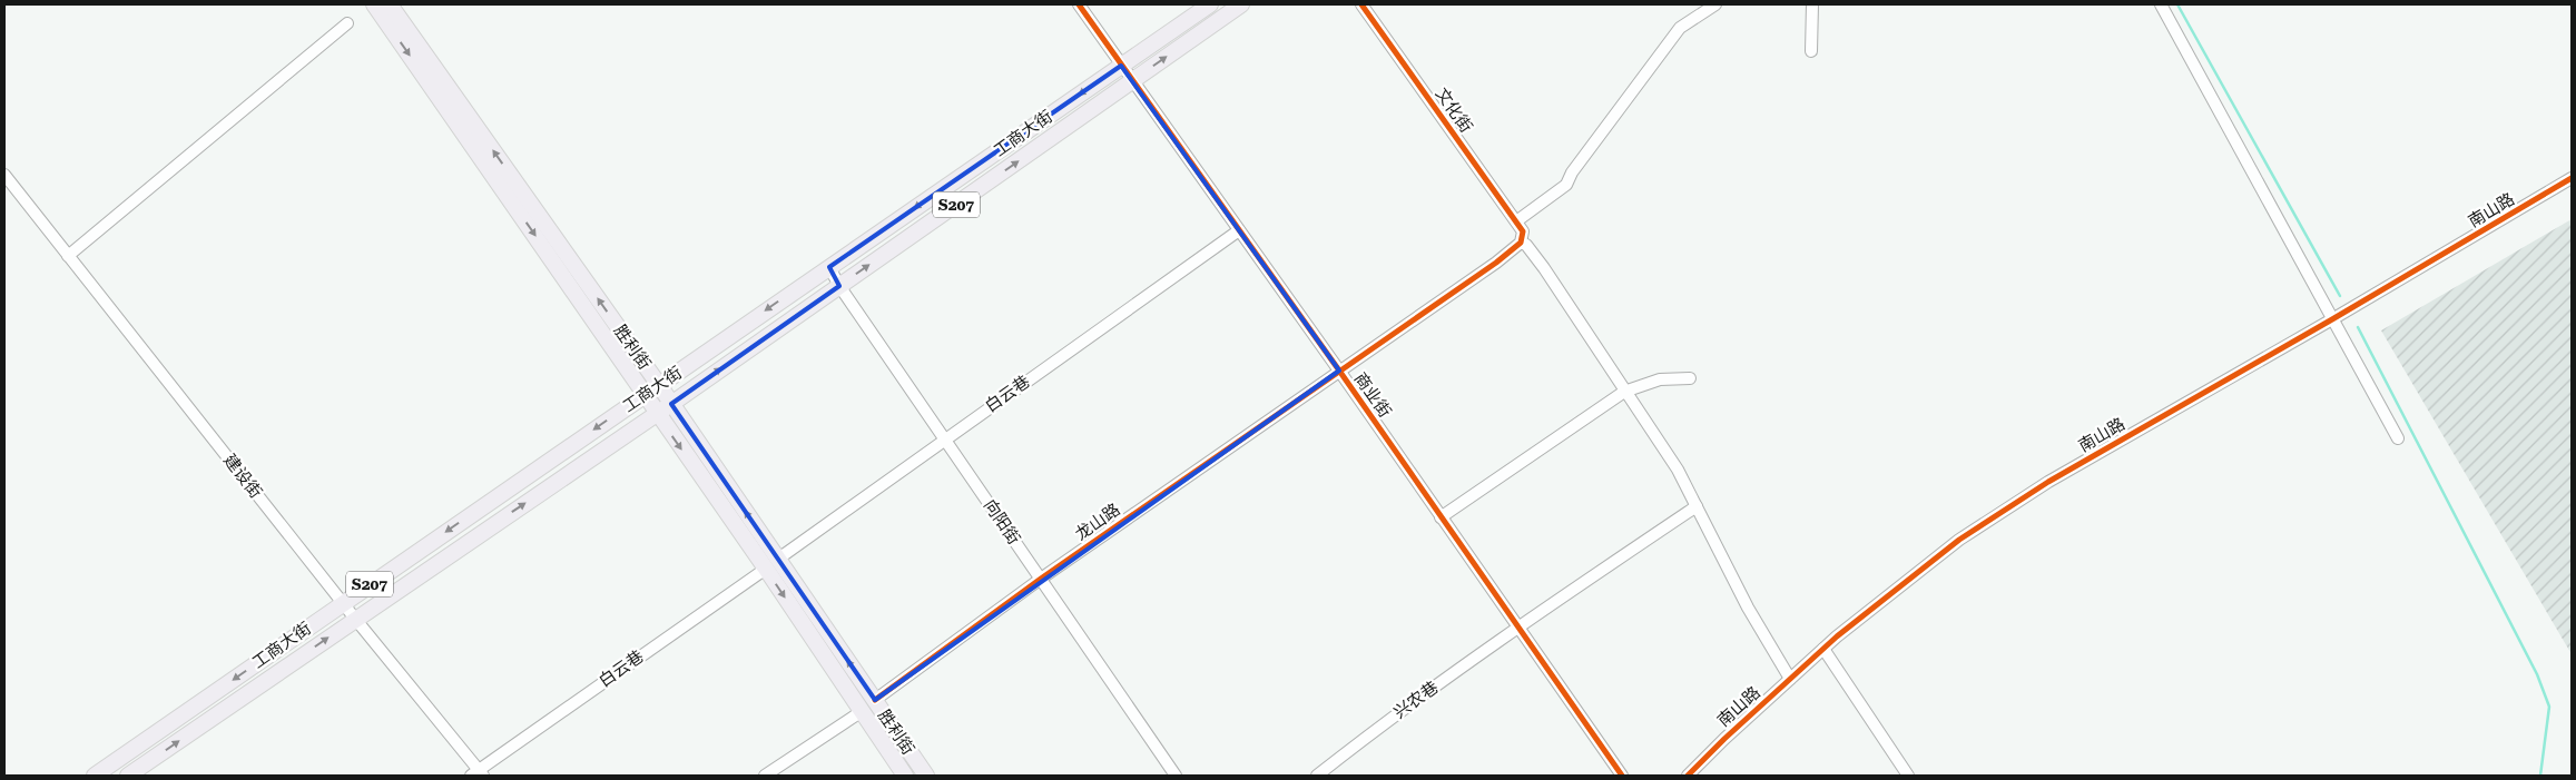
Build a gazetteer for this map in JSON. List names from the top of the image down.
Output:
{
  "streets": {
    "main road": ["工商大街", "S207", "胜利街"],
    "street": [
      "文化街",
      "南山路",
      "白云巷",
      "商业街",
      "建设街",
      "向阳街",
      "龙山路",
      "兴农巷"
    ]
  },
  "crossings": [
    ["文化街", "南山路"],
    ["文化街", "龙山路"],
    ["文化街", "兴农巷"],
    ["工商大街", "胜利街"],
    ["工商大街", "商业街"],
    ["工商大街", "建设街"],
    ["工商大街", "向阳街"],
    ["胜利街", "白云巷"],
    ["胜利街", "龙山路"],
    ["白云巷", "商业街"],
    ["白云巷", "建设街"],
    ["白云巷", "向阳街"],
    ["商业街", "龙山路"],
    ["商业街", "兴农巷"],
    ["向阳街", "龙山路"]
  ]
}
